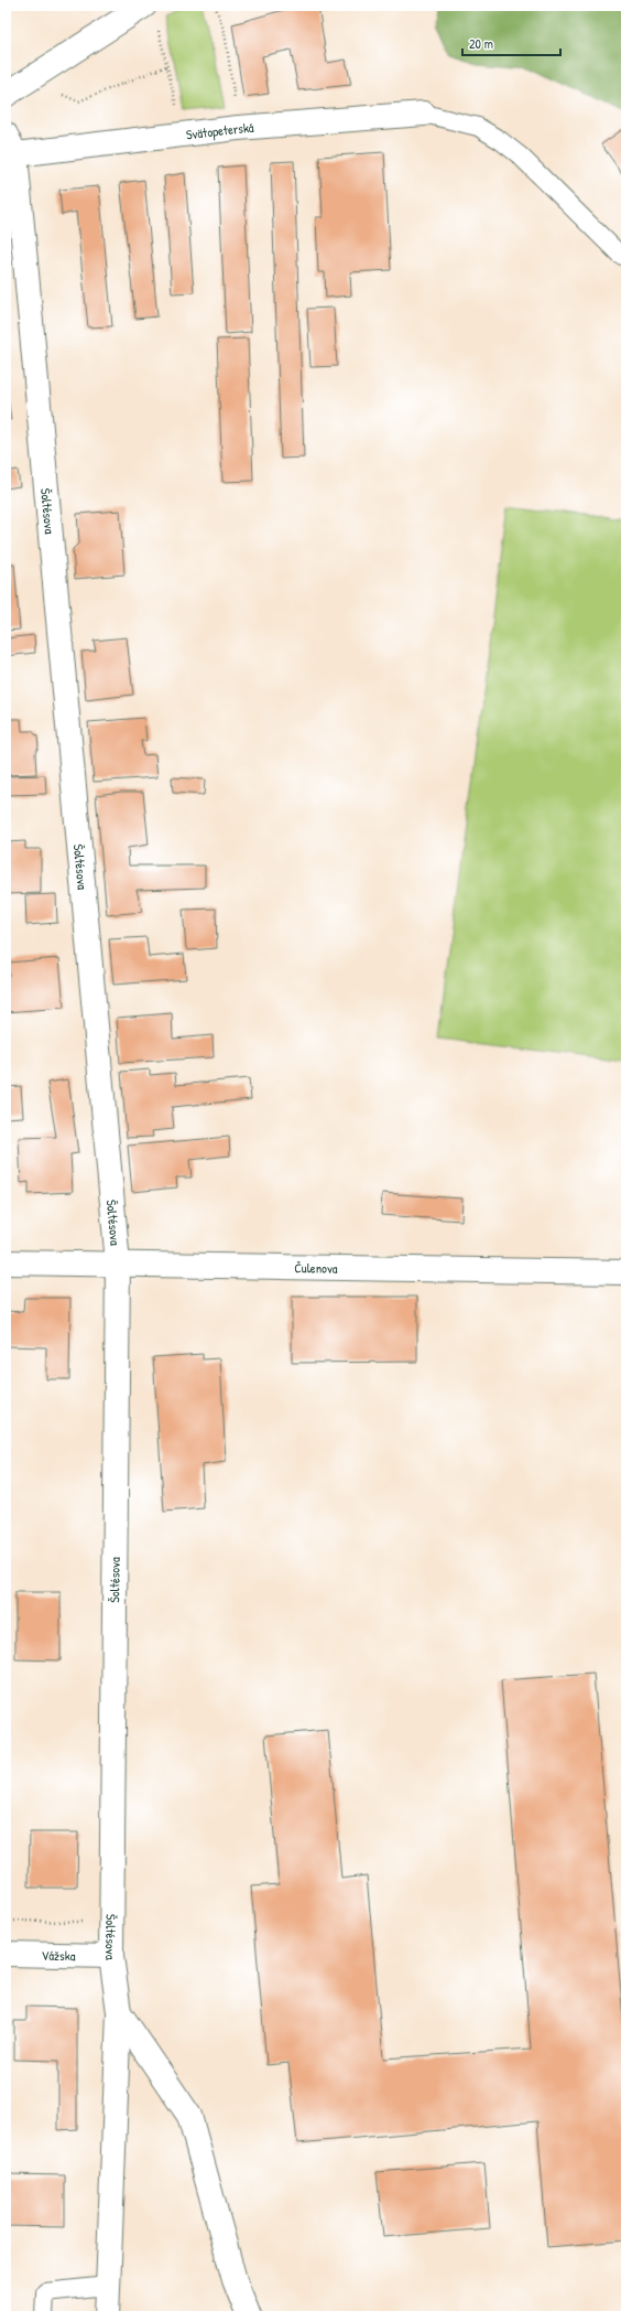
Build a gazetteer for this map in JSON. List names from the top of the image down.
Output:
{
  "streets": {
    "street": [
      "Svätopeterská",
      "Šoltésova",
      "Čulenova",
      "Vážska"
    ]
  },
  "crossings": [
    ["Svätopeterská", "Šoltésova"],
    ["Šoltésova", "Čulenova"],
    ["Šoltésova", "Vážska"]
  ],
  "scale_bar": "20 m"
}
